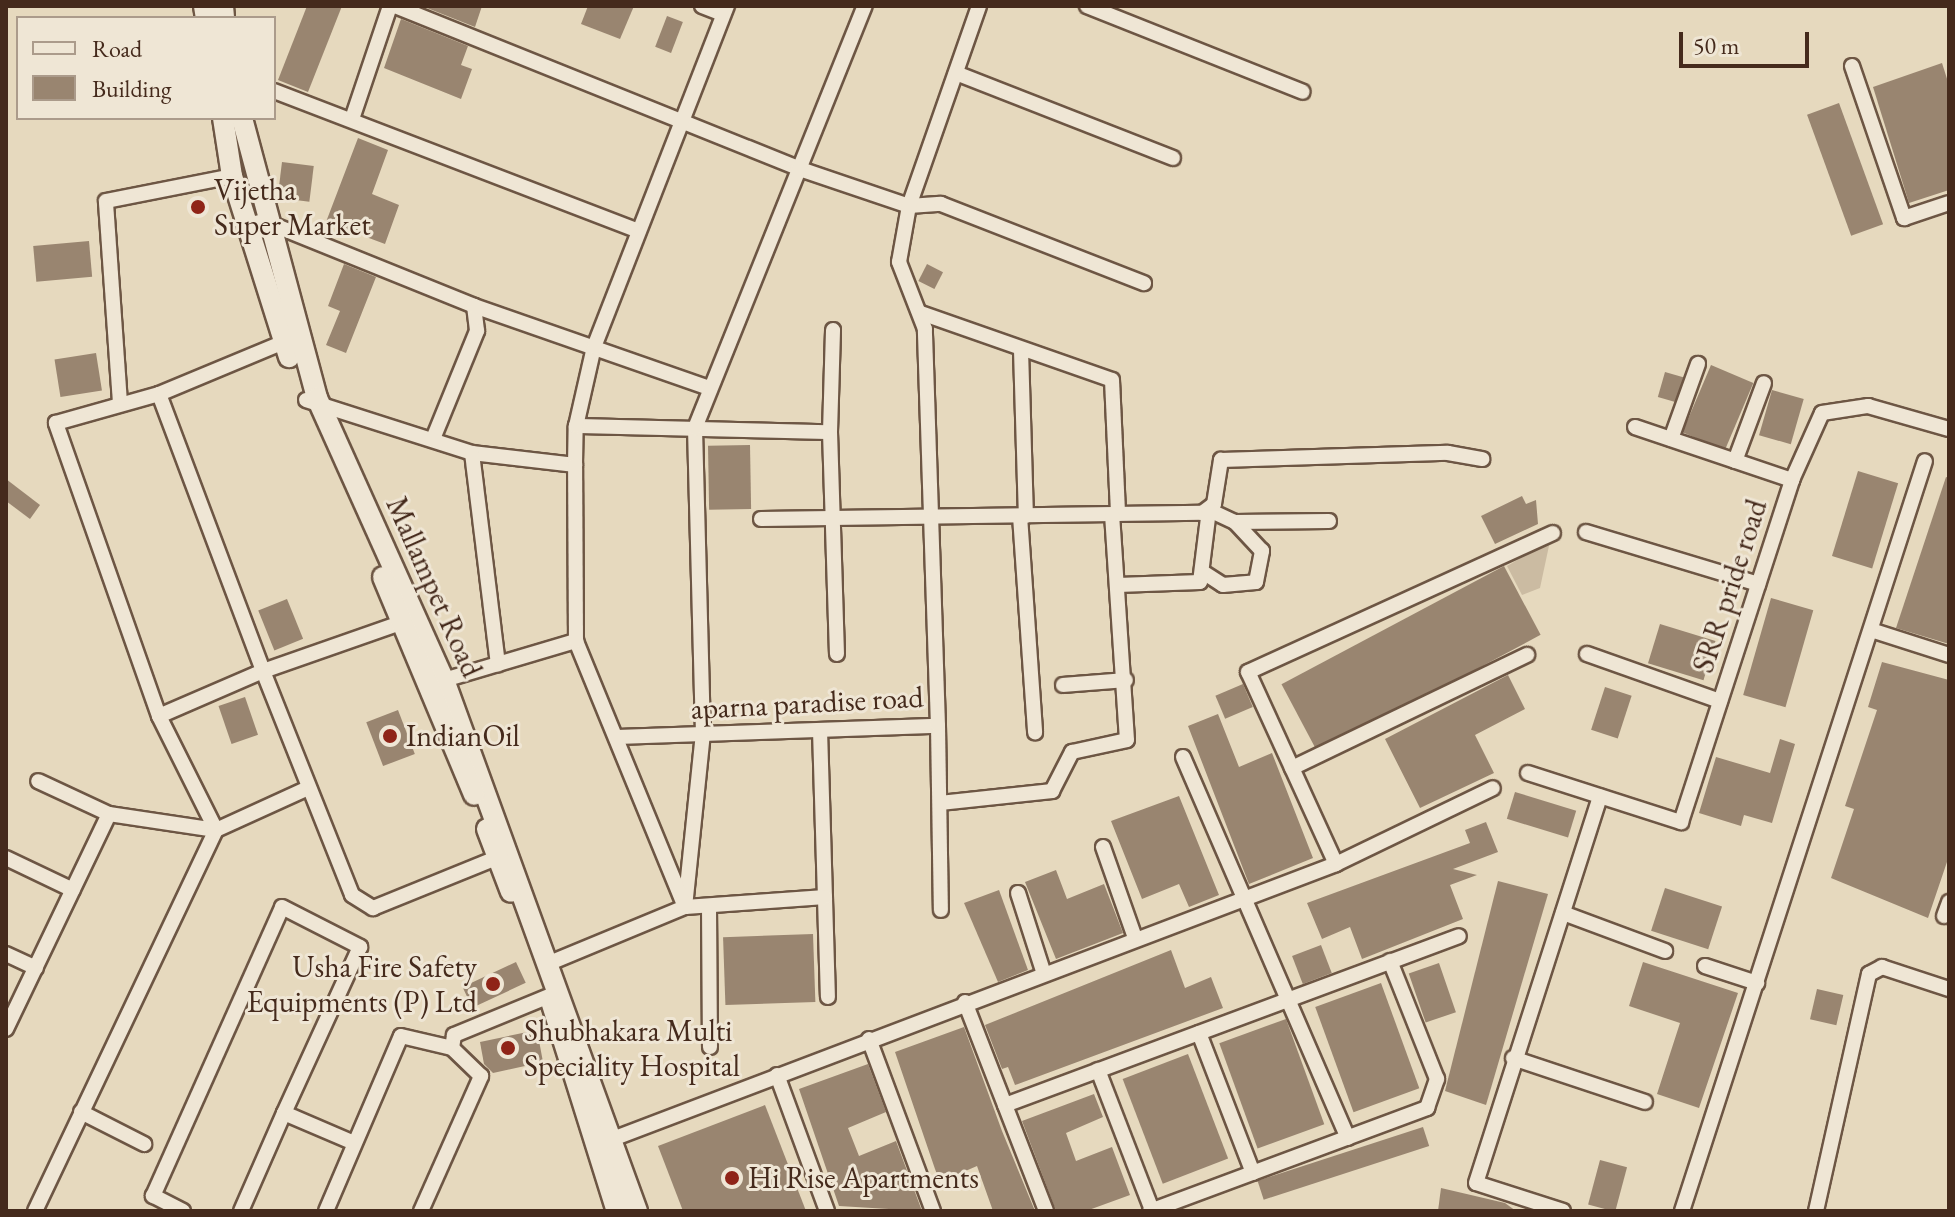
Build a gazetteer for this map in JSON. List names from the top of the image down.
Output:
{
  "streets": {
    "main road": ["Mallampet Road"],
    "street": ["SRR pride road", "aparna paradise road"]
  },
  "places": [
    "Vijetha Super Market",
    "IndianOil",
    "Usha Fire Safety Equipments (P) Ltd",
    "Shubhakara Multi Speciality Hospital",
    "Hi Rise Apartments"
  ],
  "legend": ["Road", "Building"],
  "scale_bar": "50 m"
}
